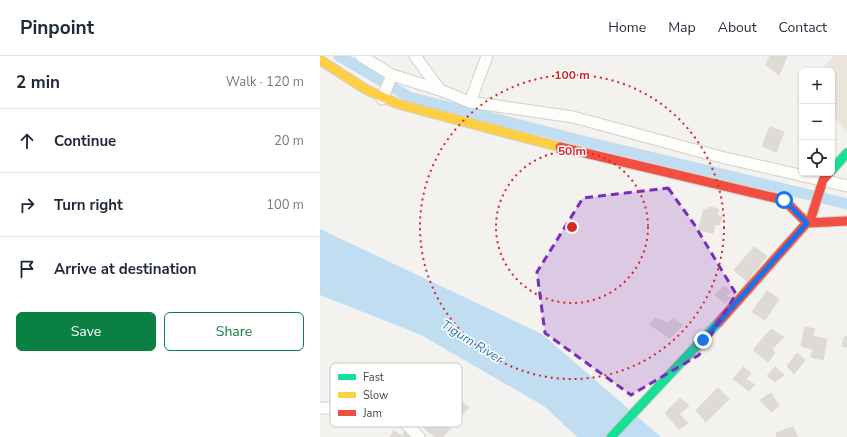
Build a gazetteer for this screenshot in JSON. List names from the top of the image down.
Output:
{
  "water": ["Tigum River"],
  "legend": ["Fast", "Slow", "Jam"],
  "page": {
    "header": "Pinpoint",
    "nav": [
      "Home",
      "Map",
      "About",
      "Contact"
    ],
    "heading": ["2 min", "Walk · 120 m"],
    "map_buttons": ["+", "−"],
    "list": [
      ["Continue", "20 m"],
      ["Turn right", "100 m"],
      "Arrive at destination"
    ],
    "buttons": ["Save", "Share"]
  },
  "rings": ["100 m", "50 m"]
}
